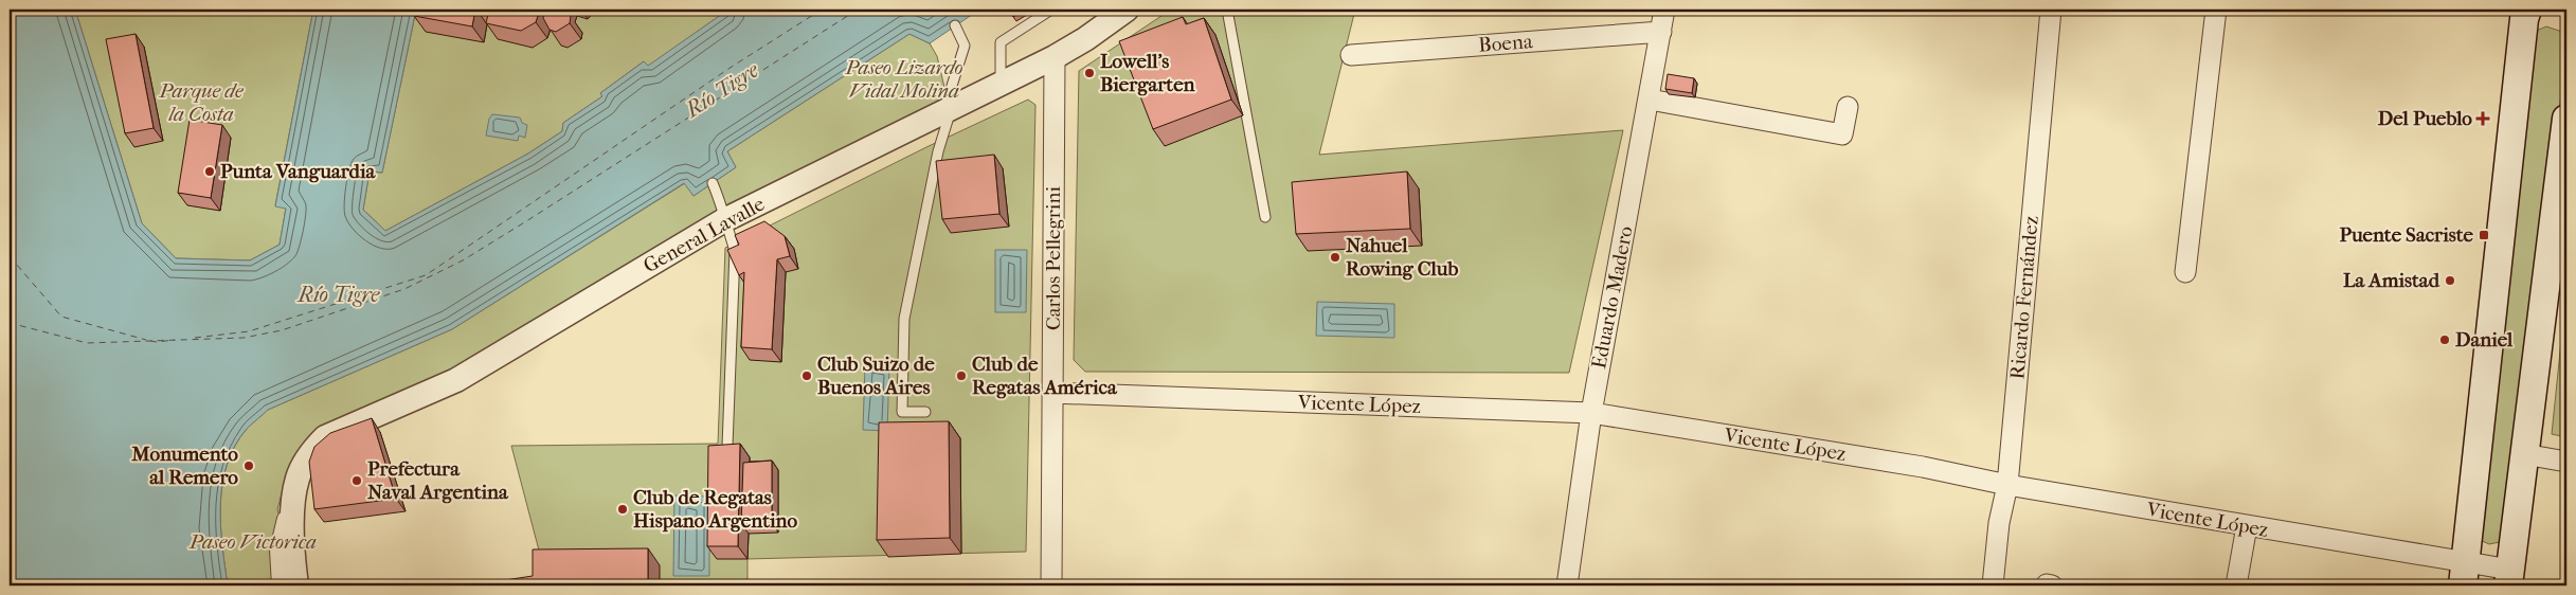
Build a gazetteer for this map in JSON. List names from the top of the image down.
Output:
{
  "streets": {
    "street": [
      "Boena",
      "General Lavalle",
      "Carlos Pellegrini",
      "Eduardo Madero",
      "Ricardo Fernández",
      "Vicente López"
    ]
  },
  "crossings": [
    ["Boena", "Eduardo Madero"],
    ["General Lavalle", "Carlos Pellegrini"],
    ["Carlos Pellegrini", "Vicente López"],
    ["Eduardo Madero", "Vicente López"],
    ["Ricardo Fernández", "Vicente López"]
  ],
  "water": ["Río Tigre"],
  "parks": ["Paseo Lizardo Vidal Molina", "Parque de la Costa", "Paseo Victorica"],
  "places": {
    "other": [
      "Lowell's Biergarten",
      "Punta Vanguardia",
      "Nahuel Rowing Club",
      "La Amistad",
      "Daniel",
      "Club Suizo de Buenos Aires",
      "Club de Regatas América",
      "Monumento al Remero",
      "Prefectura Naval Argentina",
      "Club de Regatas Hispano Argentino"
    ],
    "health": ["Del Pueblo"],
    "transit": ["Puente Sacriste"]
  }
}
